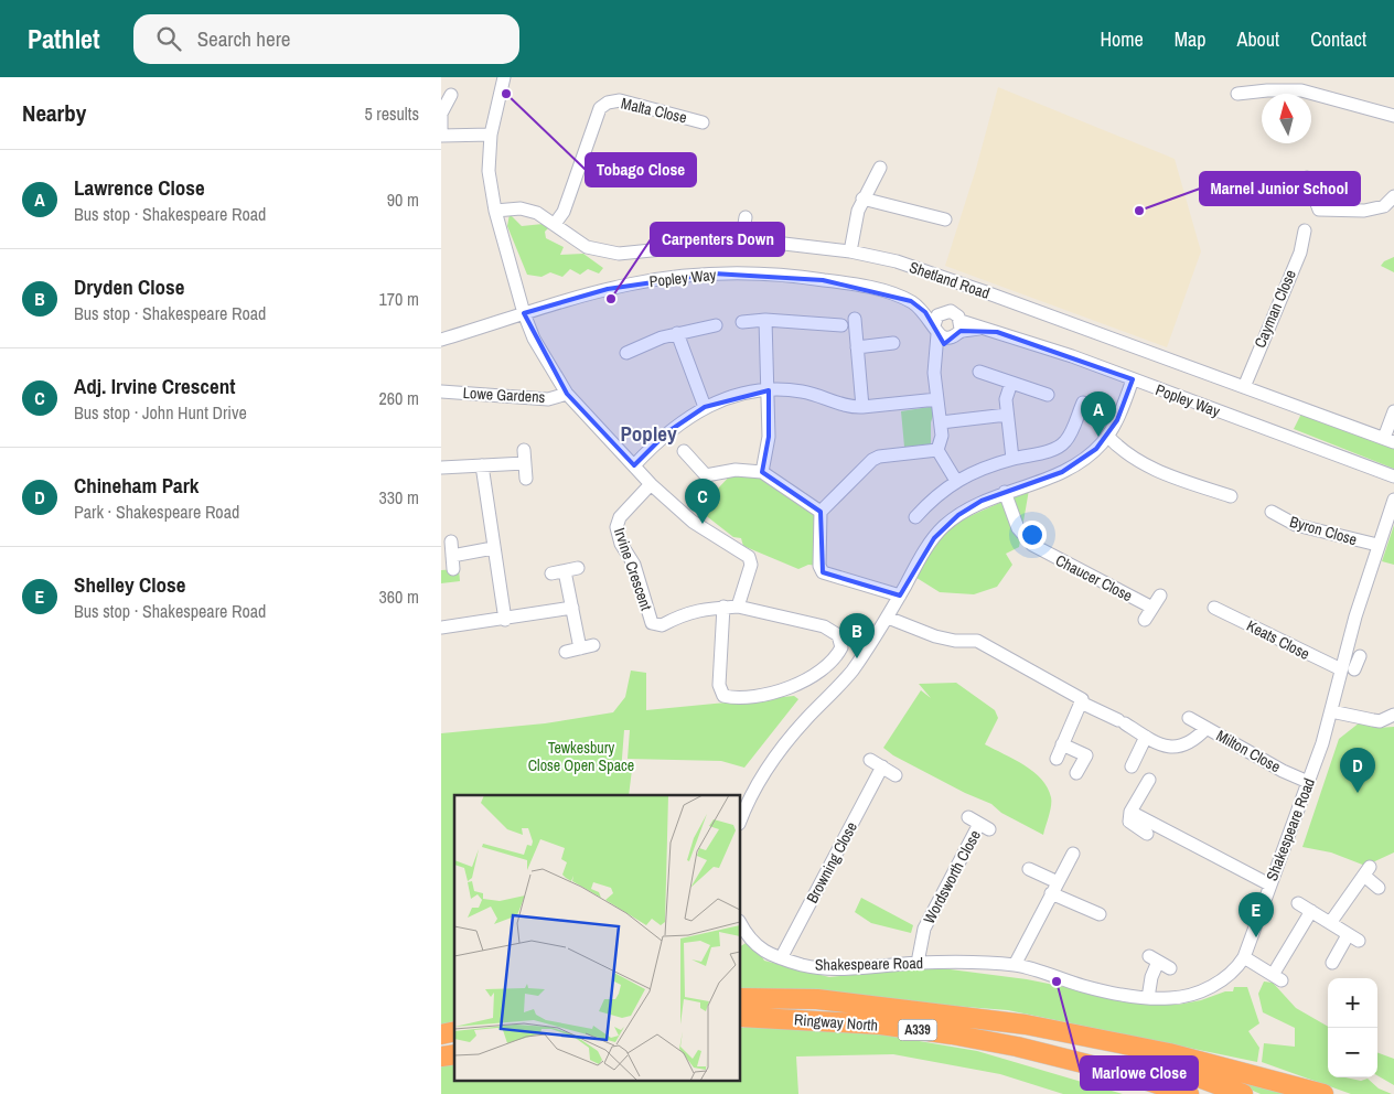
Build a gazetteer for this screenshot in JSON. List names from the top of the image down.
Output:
{
  "streets": {
    "highway": ["Ringway North", "A339"],
    "street": [
      "Malta Close",
      "Popley Way",
      "Shetland Road",
      "Cayman Close",
      "Lowe Gardens",
      "Byron Close",
      "Irvine Crescent",
      "Chaucer Close",
      "Keats Close",
      "Milton Close",
      "Shakespeare Road",
      "Browning Close",
      "Wordsworth Close"
    ]
  },
  "crossings": [
    ["Malta Close", "Shetland Road"],
    ["Shetland Road", "Cayman Close"],
    ["Byron Close", "Shakespeare Road"],
    ["Keats Close", "Shakespeare Road"],
    ["Milton Close", "Shakespeare Road"],
    ["Shakespeare Road", "Browning Close"],
    ["Shakespeare Road", "Wordsworth Close"],
    ["Ringway North", "A339"]
  ],
  "districts": ["Popley"],
  "parks": ["Tewkesbury Close Open Space"],
  "places": [
    "Tobago Close",
    "Marnel Junior School",
    "Carpenters Down",
    "Marlowe Close"
  ],
  "north": "top",
  "page": {
    "header": "Pathlet",
    "search": "Search here",
    "nav": [
      "Home",
      "Map",
      "About",
      "Contact"
    ],
    "heading": ["Nearby", "5 results"],
    "list": [
      {
        "mark": "A",
        "name": "Lawrence Close",
        "note": "Bus stop · Shakespeare Road",
        "value": "90 m"
      },
      {
        "mark": "B",
        "name": "Dryden Close",
        "note": "Bus stop · Shakespeare Road",
        "value": "170 m"
      },
      {
        "mark": "C",
        "name": "Adj. Irvine Crescent",
        "note": "Bus stop · John Hunt Drive",
        "value": "260 m"
      },
      {
        "mark": "D",
        "name": "Chineham Park",
        "note": "Park · Shakespeare Road",
        "value": "330 m"
      },
      {
        "mark": "E",
        "name": "Shelley Close",
        "note": "Bus stop · Shakespeare Road",
        "value": "360 m"
      }
    ],
    "pins": [
      "A",
      "C",
      "B",
      "D",
      "E"
    ],
    "map_buttons": ["+", "−"]
  }
}
